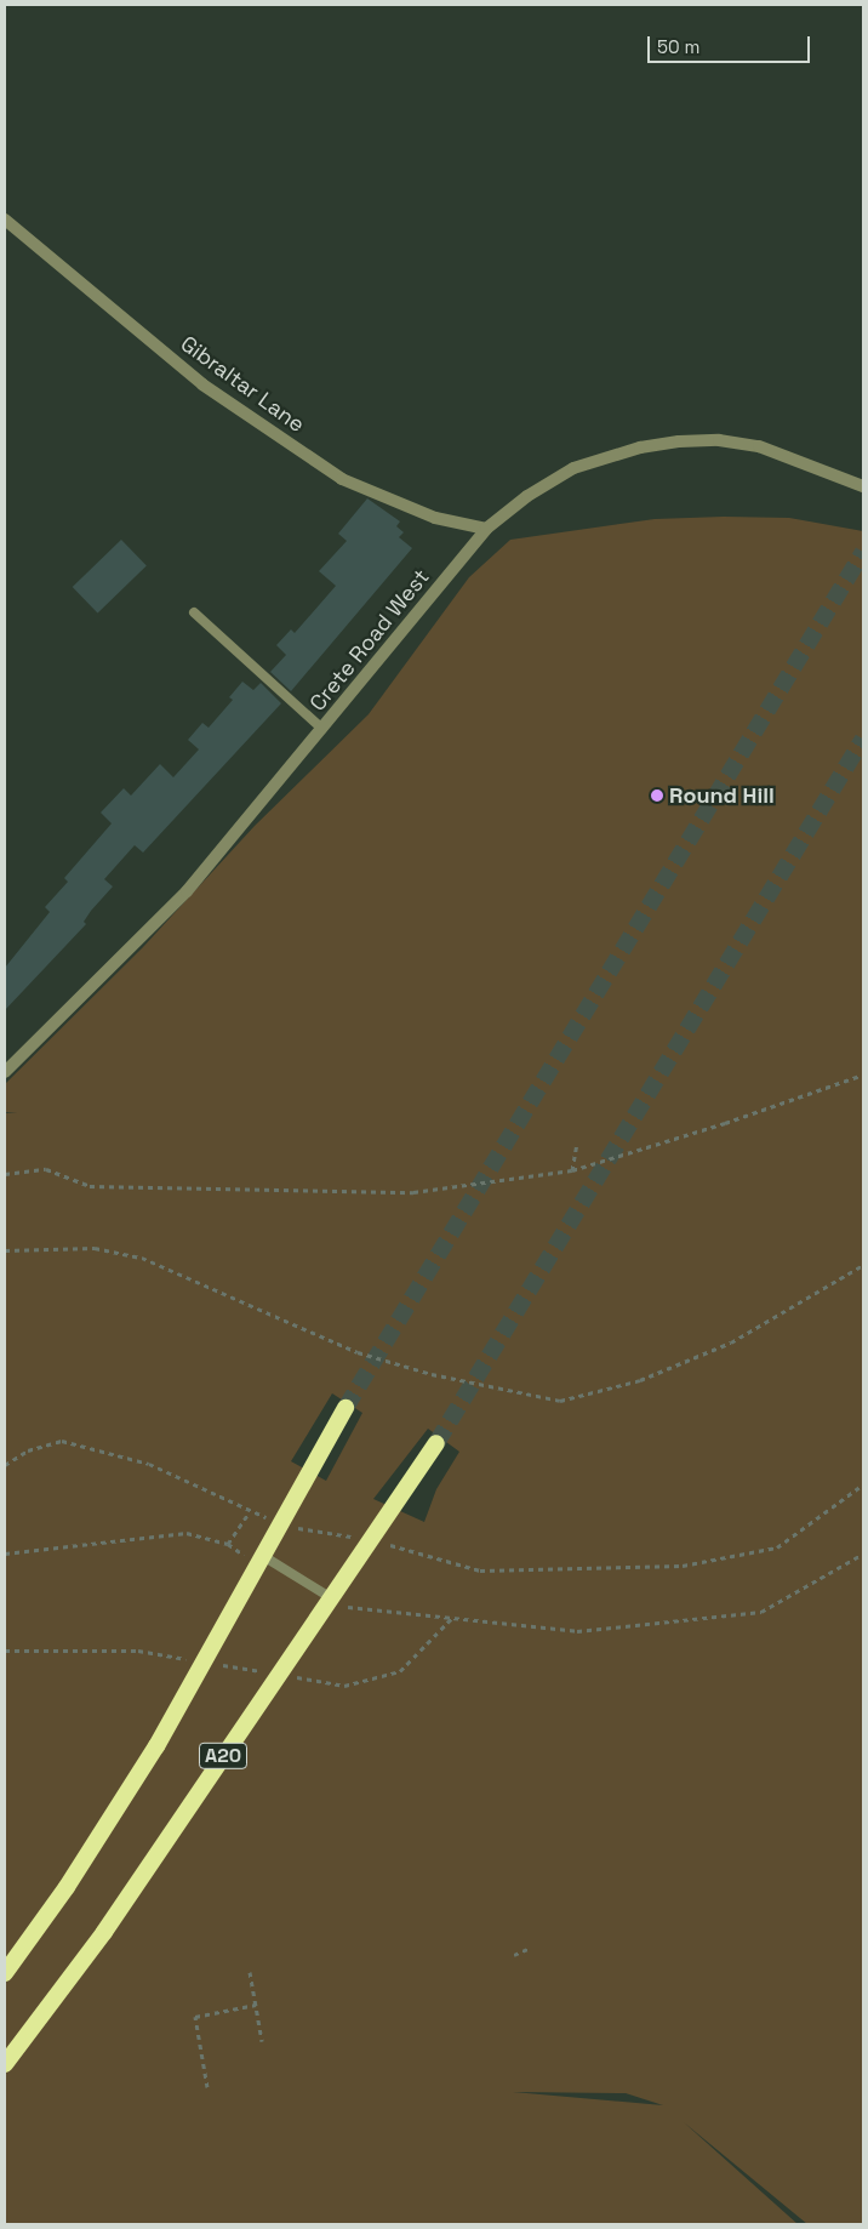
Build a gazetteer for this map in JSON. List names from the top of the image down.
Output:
{
  "streets": {
    "highway": ["A20"],
    "street": ["Gibraltar Lane", "Crete Road West"]
  },
  "crossings": [
    ["Gibraltar Lane", "Crete Road West"]
  ],
  "places": ["Round Hill"],
  "scale_bar": "50 m"
}
